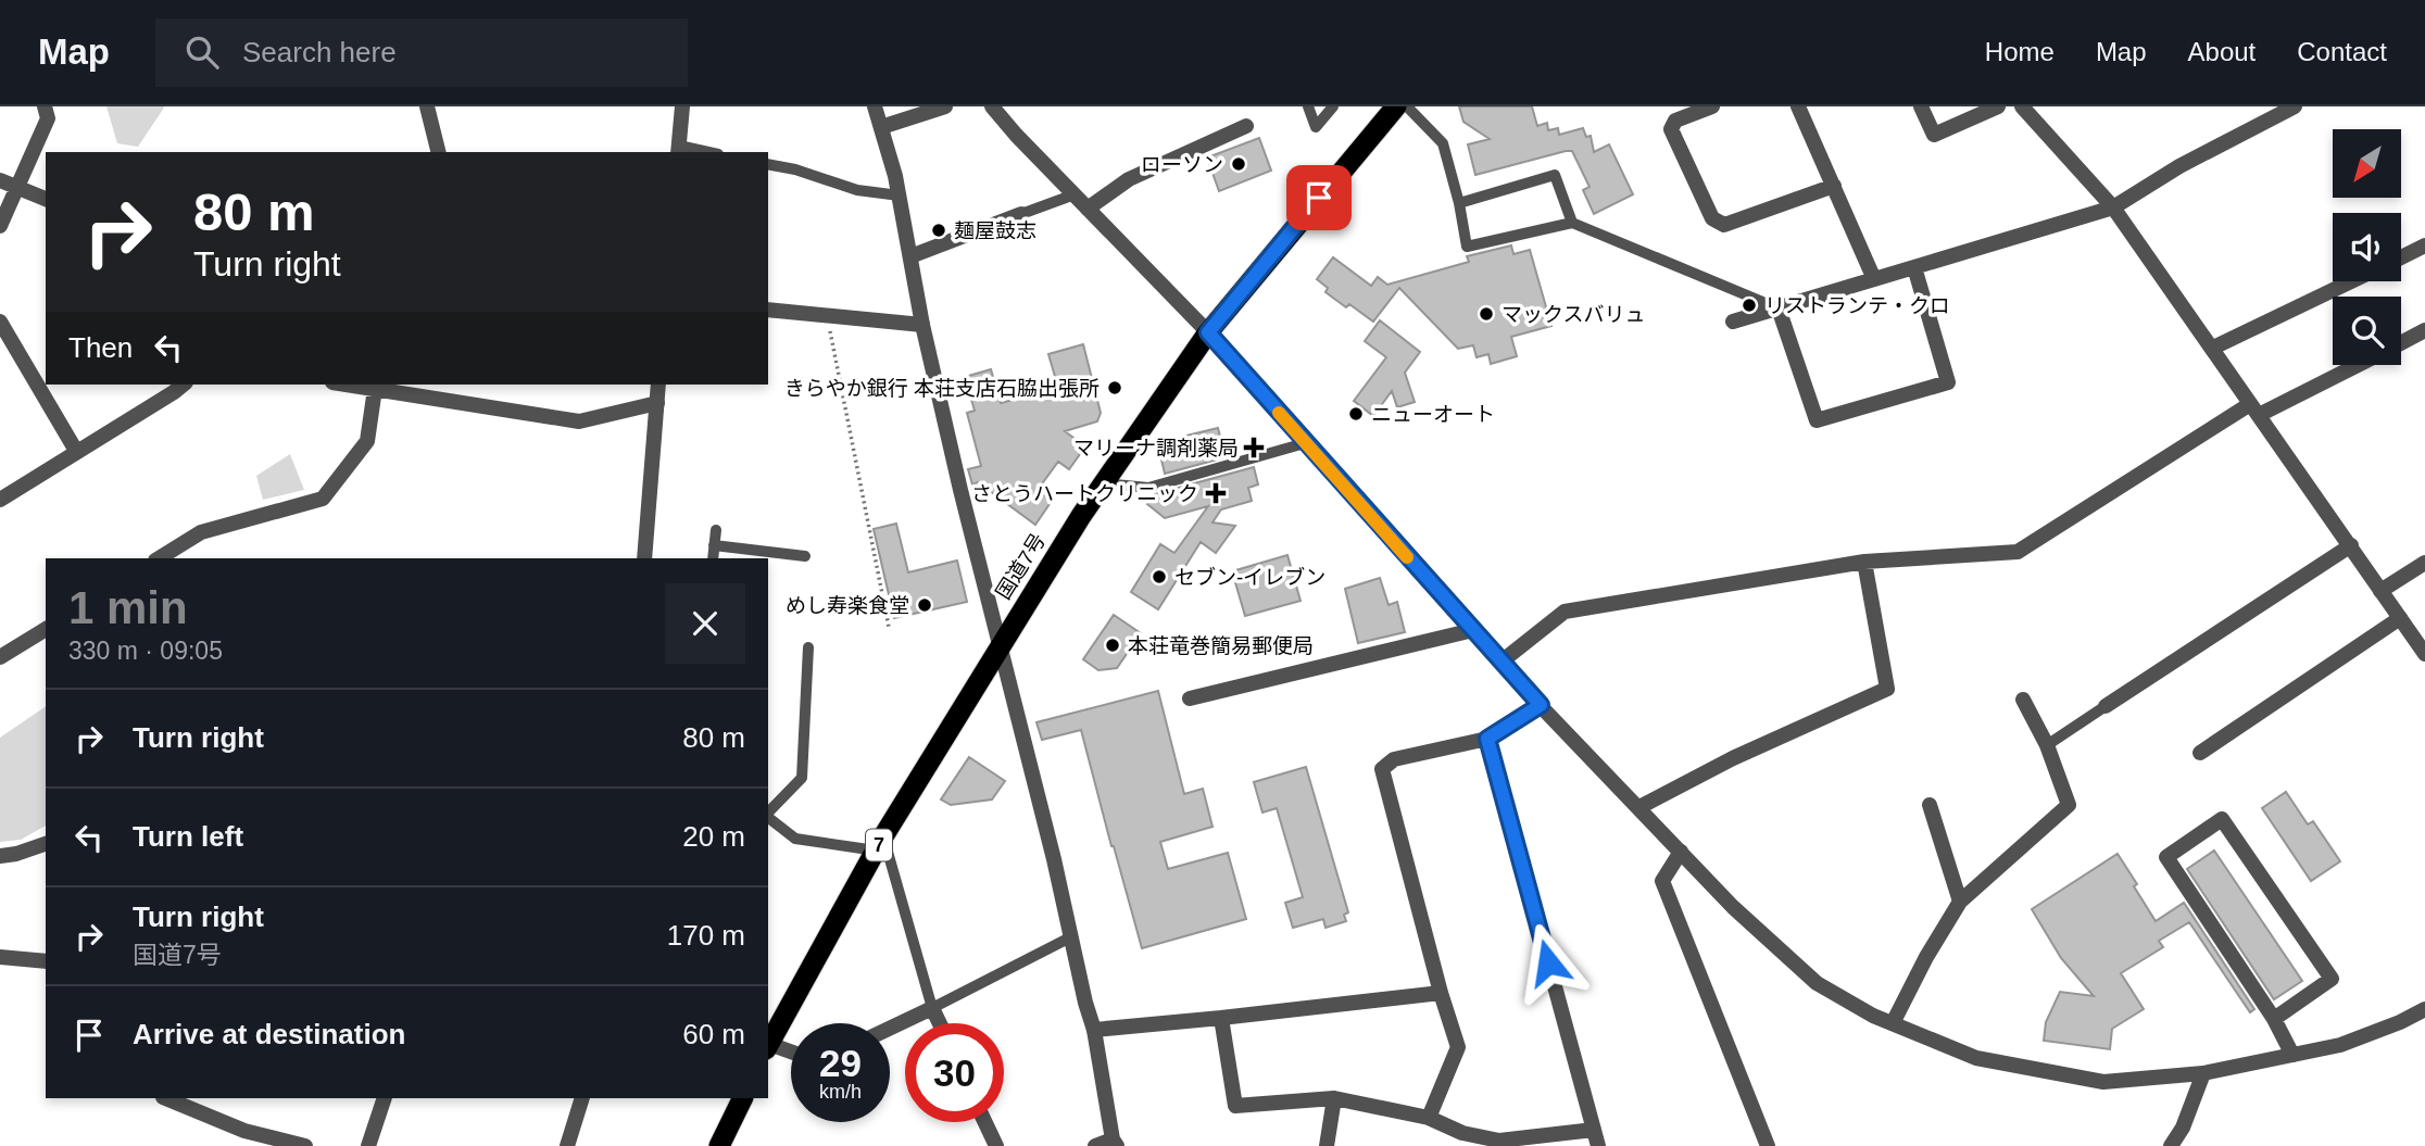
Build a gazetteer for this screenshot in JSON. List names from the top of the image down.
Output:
{
  "streets": {
    "highway": ["国道7号", "7"]
  },
  "places": {
    "other": [
      "ローソン",
      "麺屋鼓志",
      "リストランテ・クロ",
      "マックスバリュ",
      "きらやか銀行 本荘支店石脇出張所",
      "ニューオート",
      "セブン-イレブン",
      "めし寿楽食堂",
      "本荘竜巻簡易郵便局"
    ],
    "health": ["マリーナ調剤薬局", "さとうハートクリニック"]
  },
  "north": "bottom left",
  "page": {
    "header": "Map",
    "search": "Search here",
    "nav": [
      "Home",
      "Map",
      "About",
      "Contact"
    ],
    "turn": ["80 m", "Turn right"],
    "then": "Then",
    "heading": ["1 min", "330 m · 09:05"],
    "list": [
      {
        "name": "Turn right",
        "value": "80 m"
      },
      {
        "name": "Turn left",
        "value": "20 m"
      },
      {
        "name": "Turn right",
        "note": "国道7号",
        "value": "170 m"
      },
      {
        "name": "Arrive at destination",
        "value": "60 m"
      }
    ],
    "speed": "29 km/h",
    "limit": "30"
  }
}
